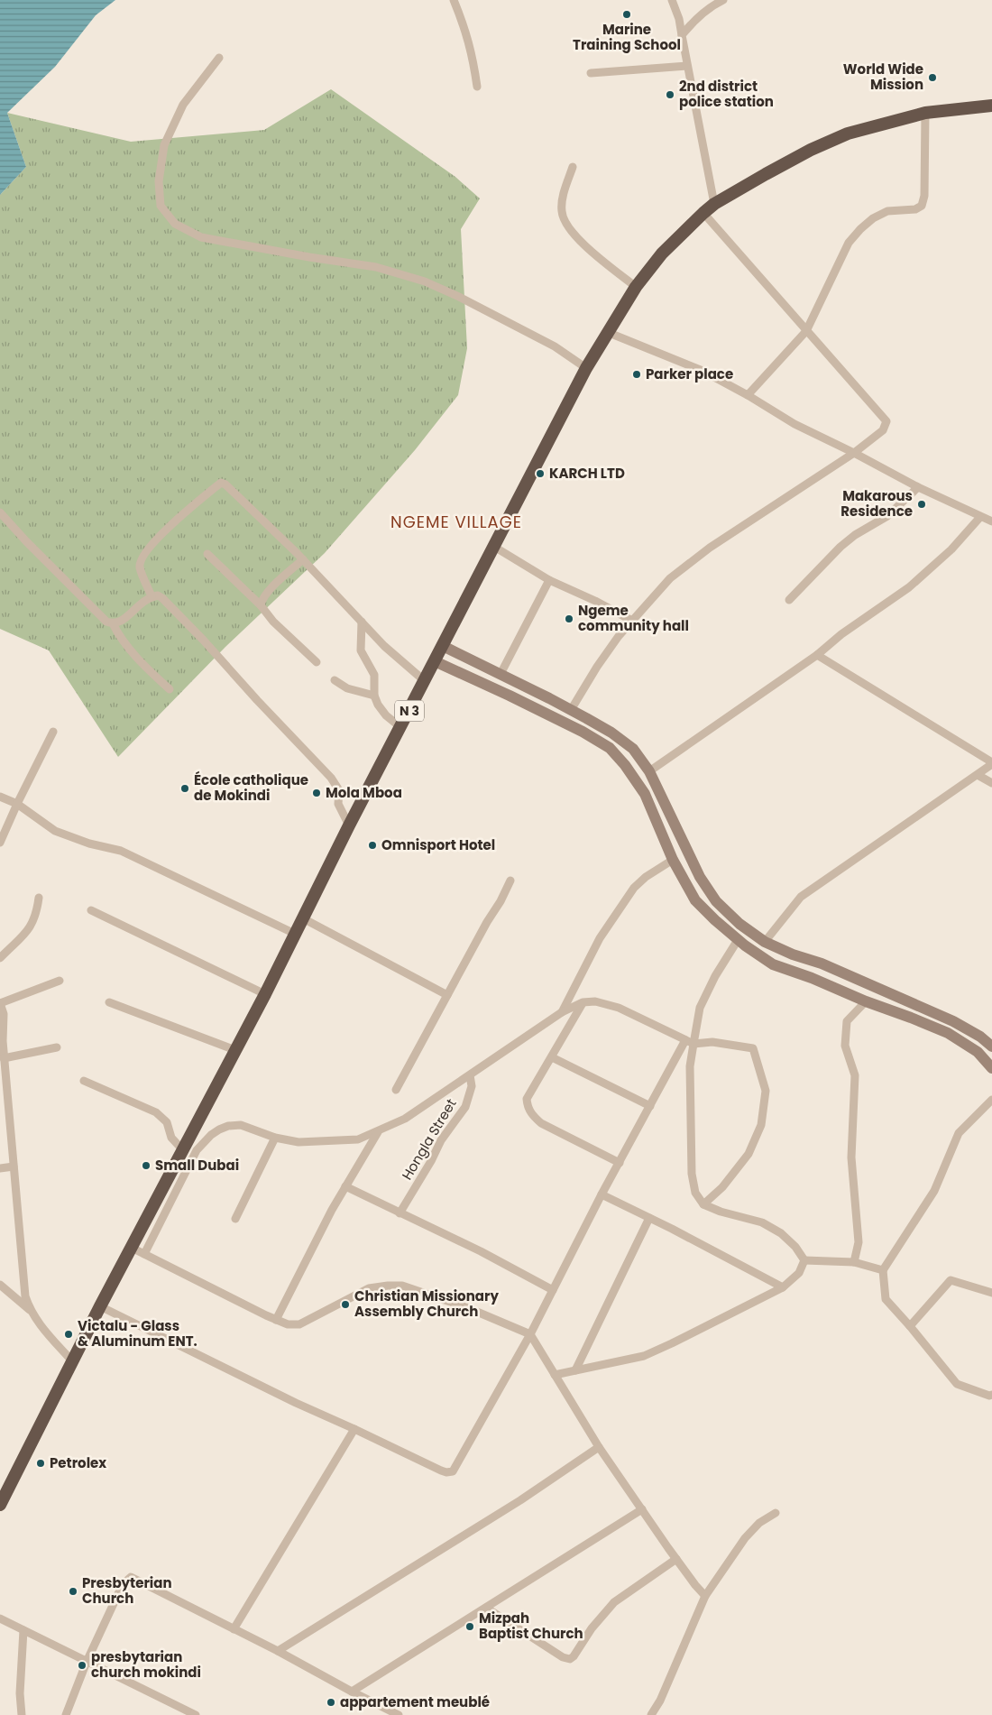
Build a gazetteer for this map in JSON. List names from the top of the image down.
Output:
{
  "streets": {
    "highway": ["N 3"],
    "street": ["Hongla Street"]
  },
  "districts": ["NGEME VILLAGE"],
  "places": [
    "Marine Training School",
    "World Wide Mission",
    "2nd district police station",
    "Parker place",
    "KARCH LTD",
    "Makarous Residence",
    "Ngeme community hall",
    "École catholique de Mokindi",
    "Mola Mboa",
    "Omnisport Hotel",
    "Small Dubai",
    "Christian Missionary Assembly Church",
    "Victalu - Glass & Aluminum ENT.",
    "Petrolex",
    "Presbyterian Church",
    "Mizpah Baptist Church",
    "presbytarian church mokindi",
    "appartement meublé"
  ]
}
